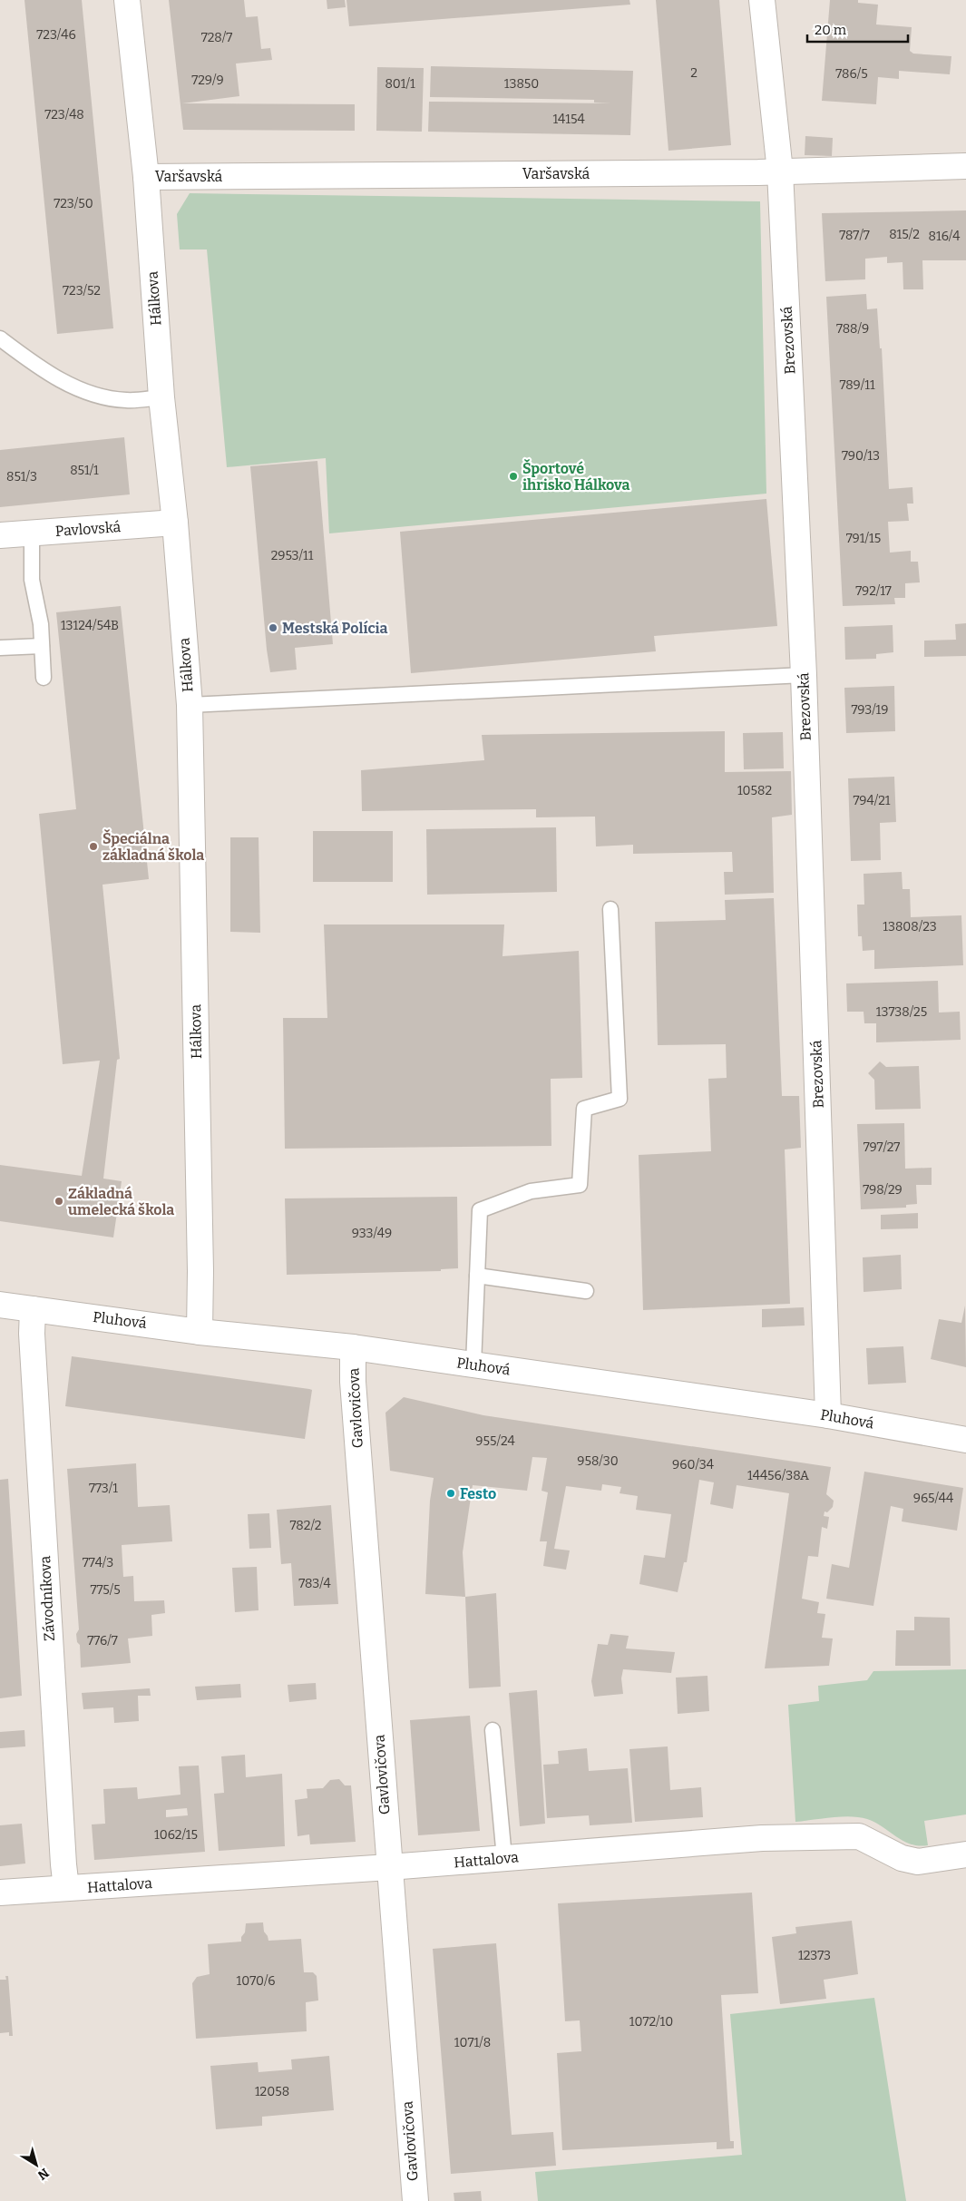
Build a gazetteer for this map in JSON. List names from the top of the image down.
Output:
{
  "streets": {
    "street": [
      "Varšavská",
      "Hálkova",
      "Brezovská",
      "Pavlovská",
      "Pluhová",
      "Gavlovičova",
      "Závodníkova",
      "Hattalova"
    ]
  },
  "crossings": [
    ["Varšavská", "Hálkova"],
    ["Varšavská", "Brezovská"],
    ["Hálkova", "Pavlovská"],
    ["Hálkova", "Pluhová"],
    ["Brezovská", "Pluhová"],
    ["Pluhová", "Gavlovičova"],
    ["Pluhová", "Závodníkova"],
    ["Gavlovičova", "Hattalova"],
    ["Závodníkova", "Hattalova"]
  ],
  "places": [
    "Športové ihrisko Hálkova",
    "Mestská Polícia",
    "Špeciálna základná škola",
    "Základná umelecká škola",
    "Festo"
  ],
  "house_numbers": [
    "723/46",
    "728/7",
    "2",
    "786/5",
    "729/9",
    "801/1",
    "13850",
    "723/48",
    "14154",
    "723/50",
    "815/2",
    "787/7",
    "816/4",
    "723/52",
    "788/9",
    "789/11",
    "790/13",
    "851/1",
    "851/3",
    "791/15",
    "2953/11",
    "792/17",
    "13124/54B",
    "793/19",
    "10582",
    "794/21",
    "13808/23",
    "13738/25",
    "797/27",
    "798/29",
    "933/49",
    "955/24",
    "958/30",
    "960/34",
    "14456/38A",
    "773/1",
    "965/44",
    "782/2",
    "774/3",
    "783/4",
    "775/5",
    "776/7",
    "1062/15",
    "12373",
    "1070/6",
    "1072/10",
    "1071/8",
    "12058"
  ],
  "scale_bar": "20 m",
  "north": "bottom right"
}
